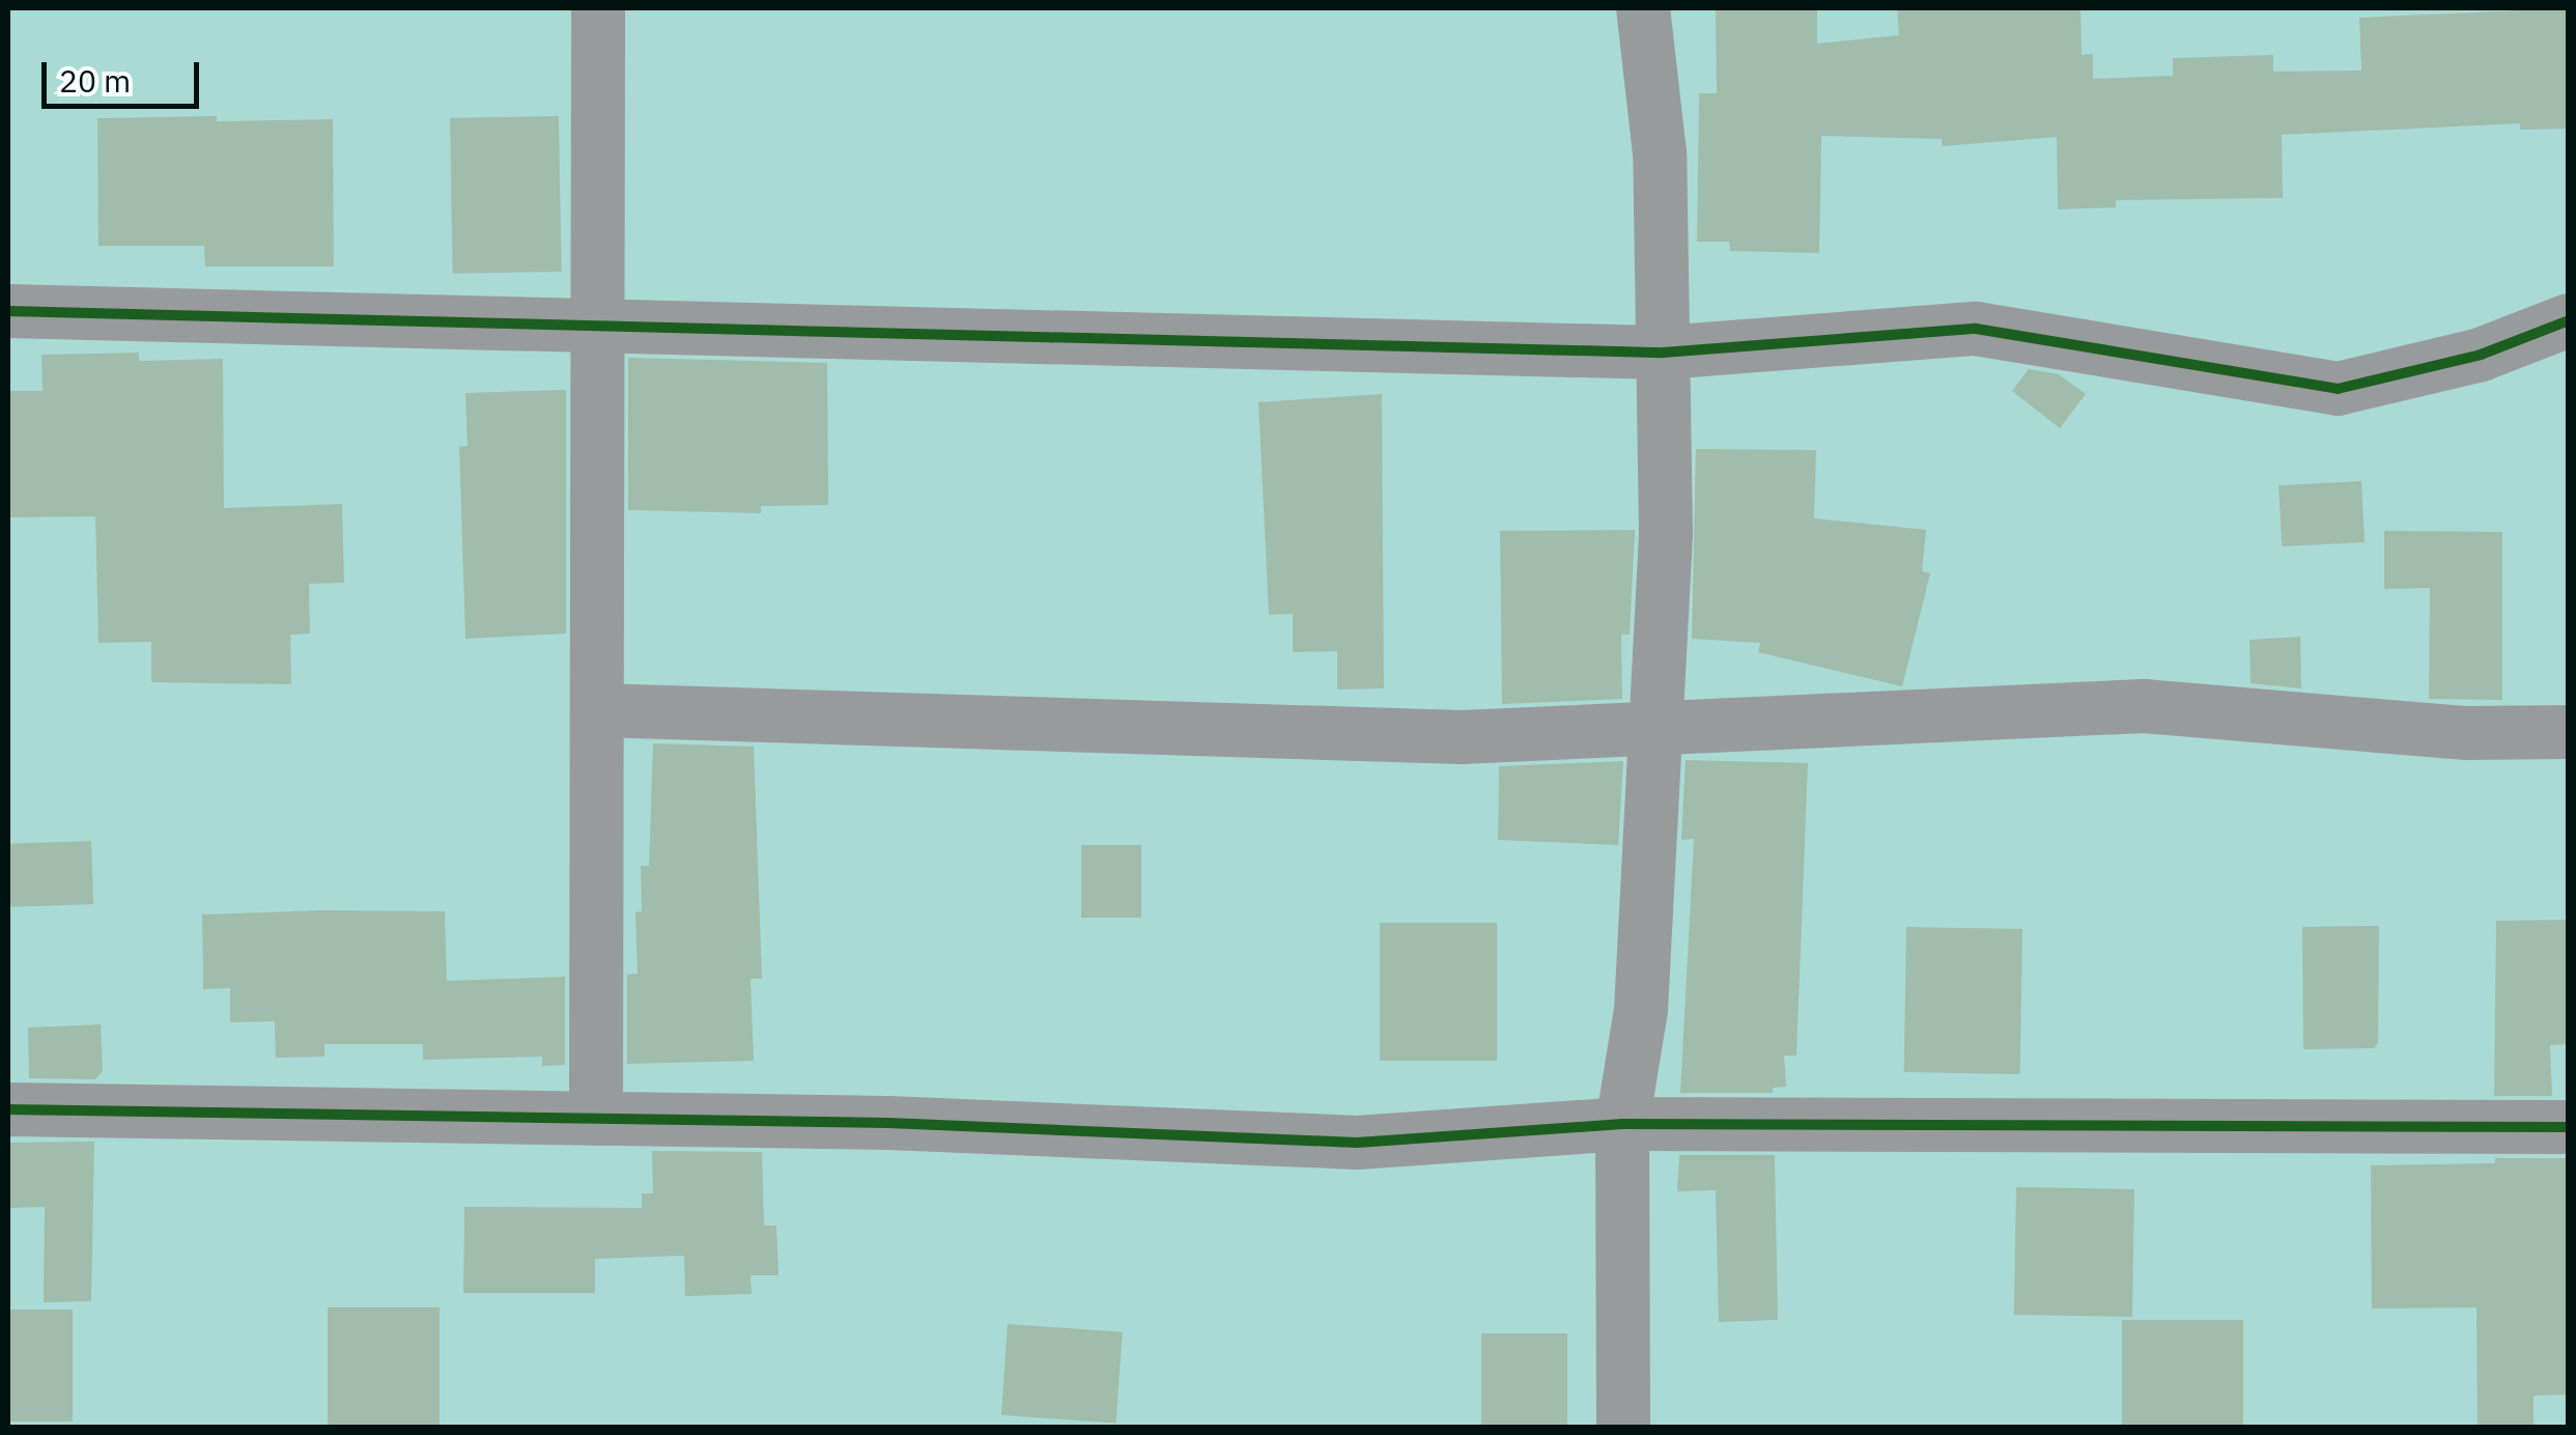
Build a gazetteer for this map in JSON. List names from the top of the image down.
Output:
{
  "scale_bar": "20 m"
}
